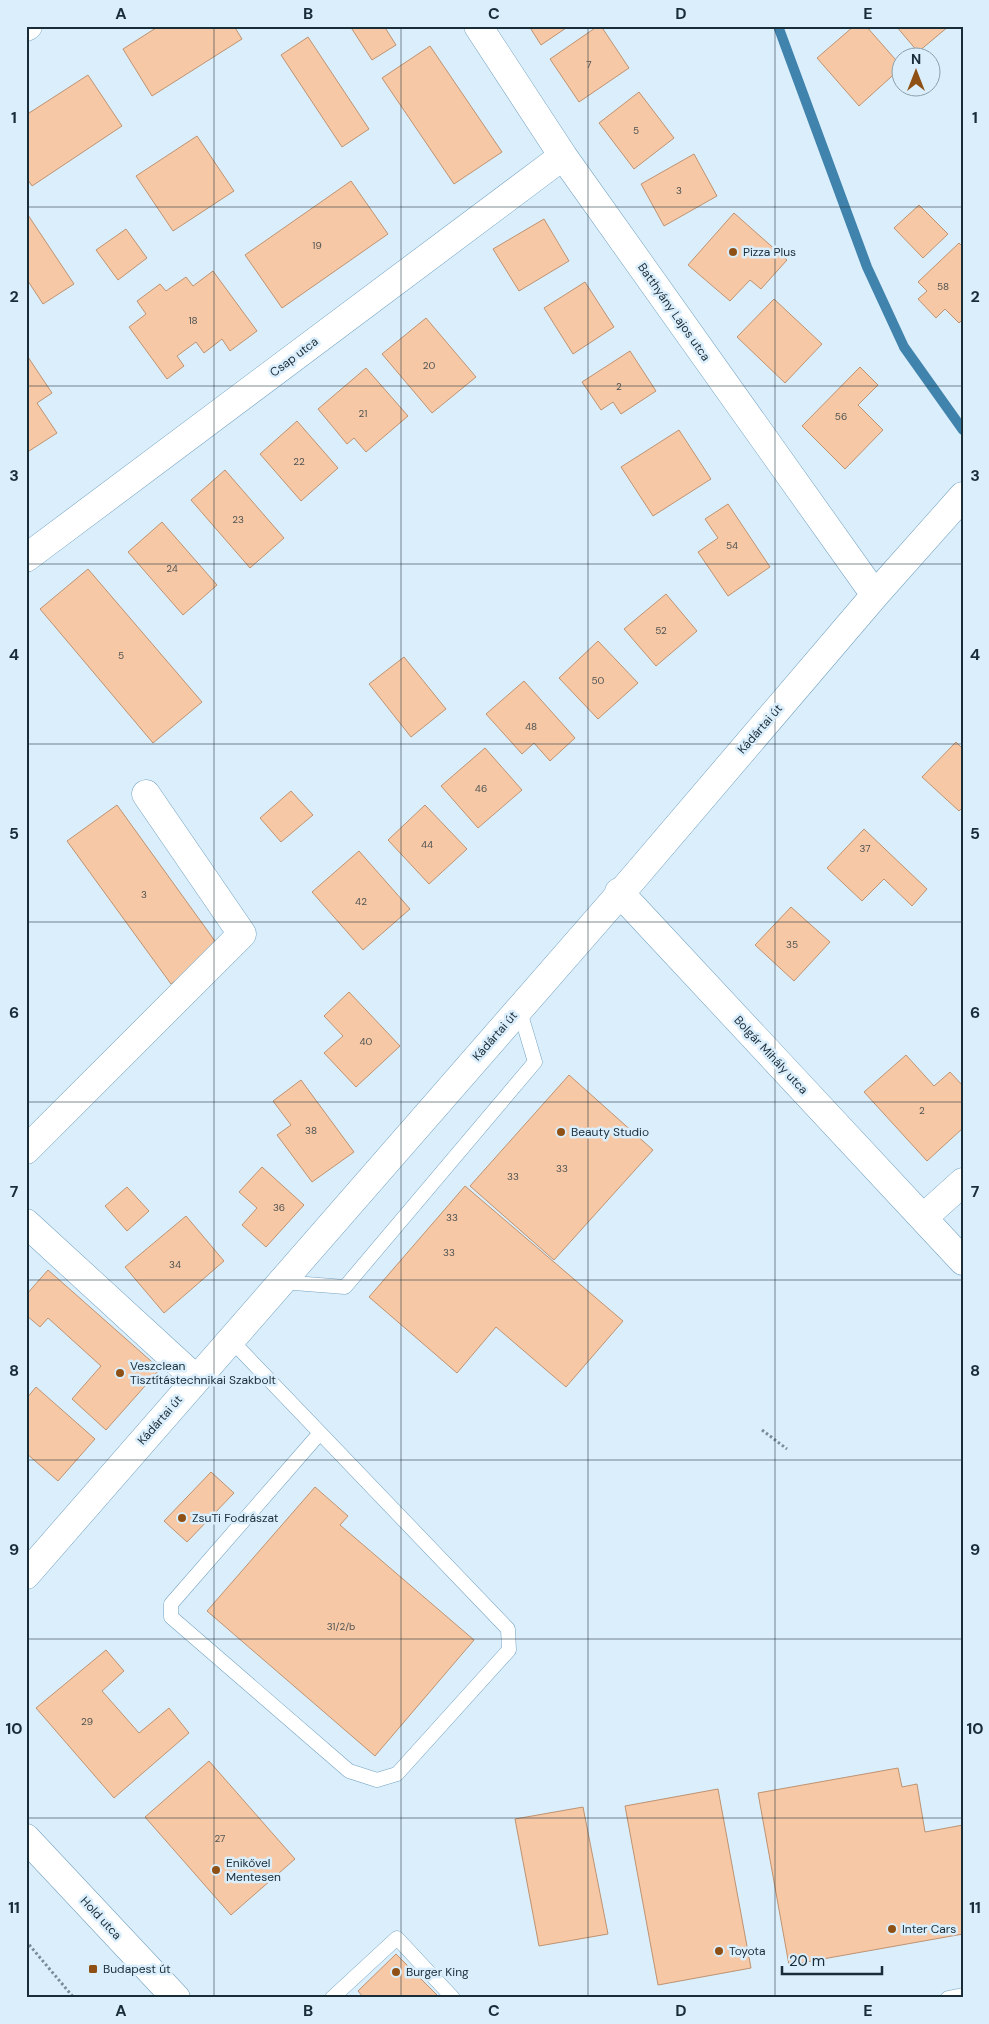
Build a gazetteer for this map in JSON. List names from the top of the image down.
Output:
{
  "streets": {
    "street": [
      "Batthyány Lajos utca",
      "Csap utca",
      "Kádártai út",
      "Bolgár Mihály utca",
      "Hold utca"
    ]
  },
  "crossings": [
    ["Batthyány Lajos utca", "Csap utca"],
    ["Batthyány Lajos utca", "Kádártai út"],
    ["Kádártai út", "Bolgár Mihály utca"]
  ],
  "places": {
    "other": [
      "Pizza Plus",
      "Beauty Studio",
      "Veszclean Tisztítástechnikai Szakbolt",
      "ZsuTi Fodrászat",
      "Enikővel Mentesen",
      "Inter Cars",
      "Toyota",
      "Burger King"
    ],
    "transit": ["Budapest út"]
  },
  "house_numbers": [
    "7",
    "5",
    "3",
    "19",
    "58",
    "18",
    "20",
    "2",
    "21",
    "56",
    "22",
    "23",
    "54",
    "24",
    "52",
    "5",
    "50",
    "48",
    "46",
    "44",
    "37",
    "3",
    "42",
    "35",
    "40",
    "2",
    "38",
    "33",
    "33",
    "36",
    "33",
    "33",
    "34",
    "31/2/b",
    "29",
    "27"
  ],
  "scale_bar": "20 m",
  "north": "top",
  "grid": {
    "columns": [
      "A",
      "B",
      "C",
      "D",
      "E"
    ],
    "rows": [
      "1",
      "2",
      "3",
      "4",
      "5",
      "6",
      "7",
      "8",
      "9",
      "10",
      "11"
    ]
  }
}
